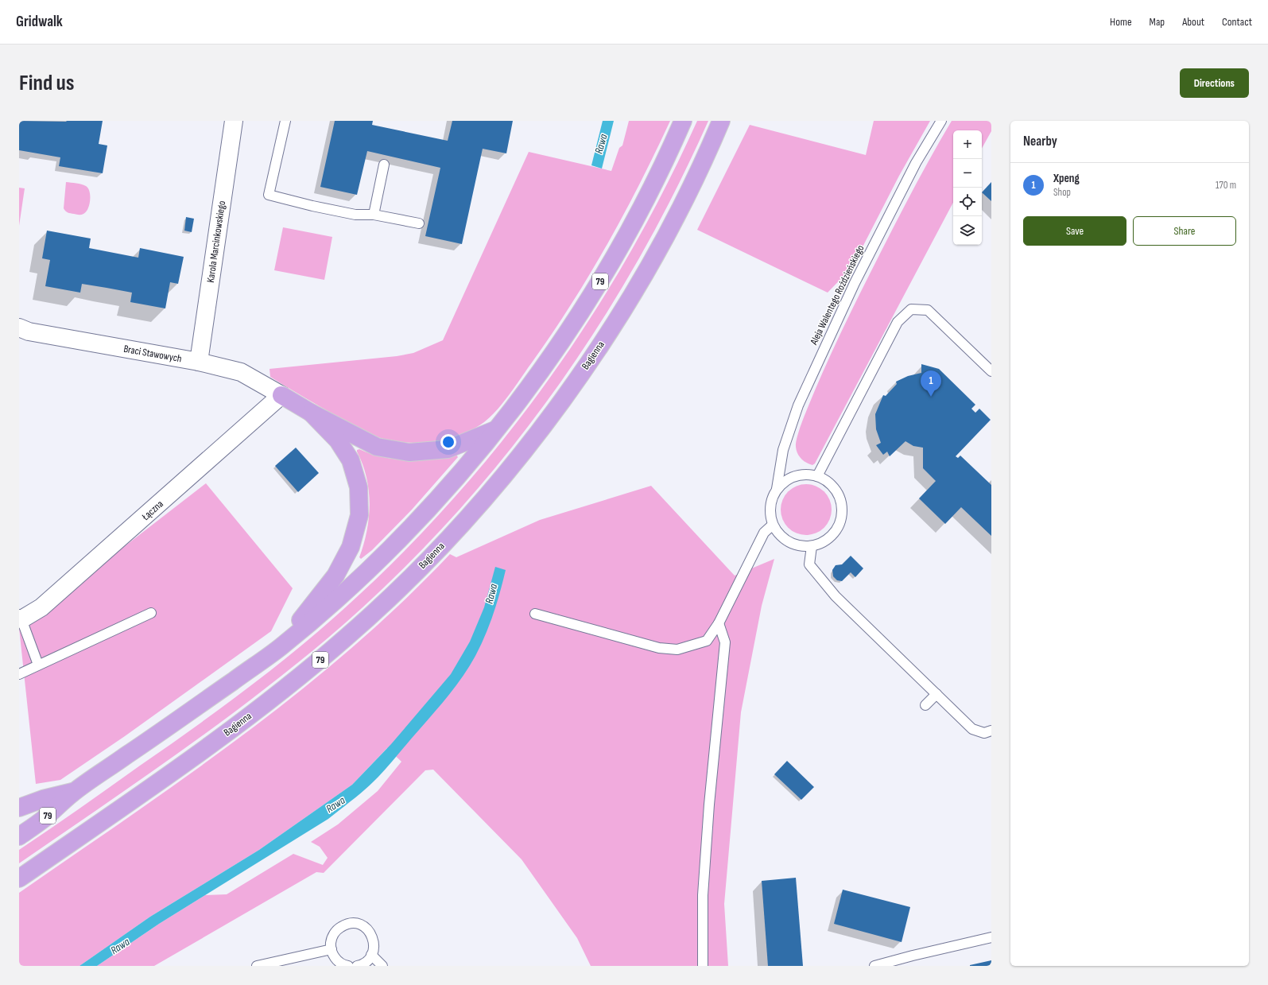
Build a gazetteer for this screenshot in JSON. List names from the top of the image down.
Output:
{
  "streets": {
    "main road": ["79", "Bagienna"],
    "street": ["Karola Marcinkowskiego", "Braci Stawowych", "Łączna"],
    "lane": ["Aleja Walentego Roździeńskiego"]
  },
  "crossings": [
    ["Karola Marcinkowskiego", "Braci Stawowych"],
    ["Braci Stawowych", "Łączna"]
  ],
  "water": ["Rawa"],
  "page": {
    "header": "Gridwalk",
    "nav": [
      "Home",
      "Map",
      "About",
      "Contact"
    ],
    "buttons": [
      "Directions",
      ["Save", "Share"]
    ],
    "title": "Find us",
    "heading": "Nearby",
    "map_buttons": ["+", "−"],
    "list": [
      {
        "mark": "1",
        "name": "Xpeng",
        "note": "Shop",
        "value": "170 m"
      }
    ],
    "pins": "1"
  }
}
